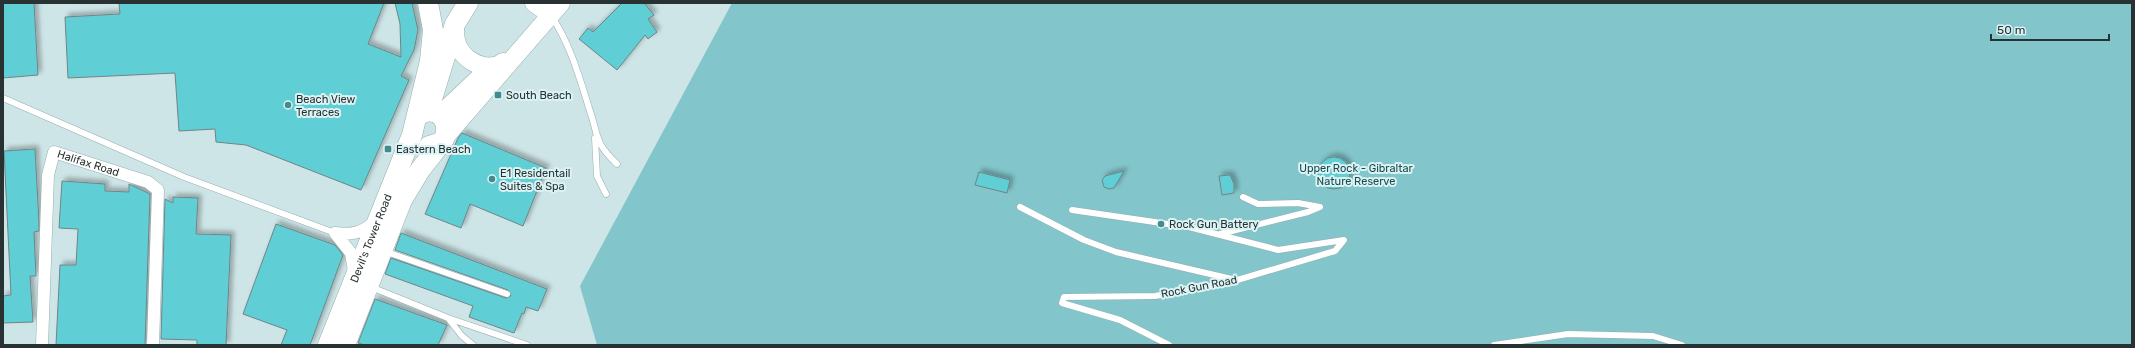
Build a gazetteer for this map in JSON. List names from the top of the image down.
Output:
{
  "streets": {
    "main road": ["Devil's Tower Road"],
    "street": ["Halifax Road"],
    "lane": ["Rock Gun Road"]
  },
  "parks": ["Upper Rock - Gibraltar Nature Reserve"],
  "places": {
    "transit": ["South Beach", "Eastern Beach"],
    "other": ["Beach View Terraces", "E1 Residentail Suites & Spa", "Rock Gun Battery"]
  },
  "scale_bar": "50 m"
}
